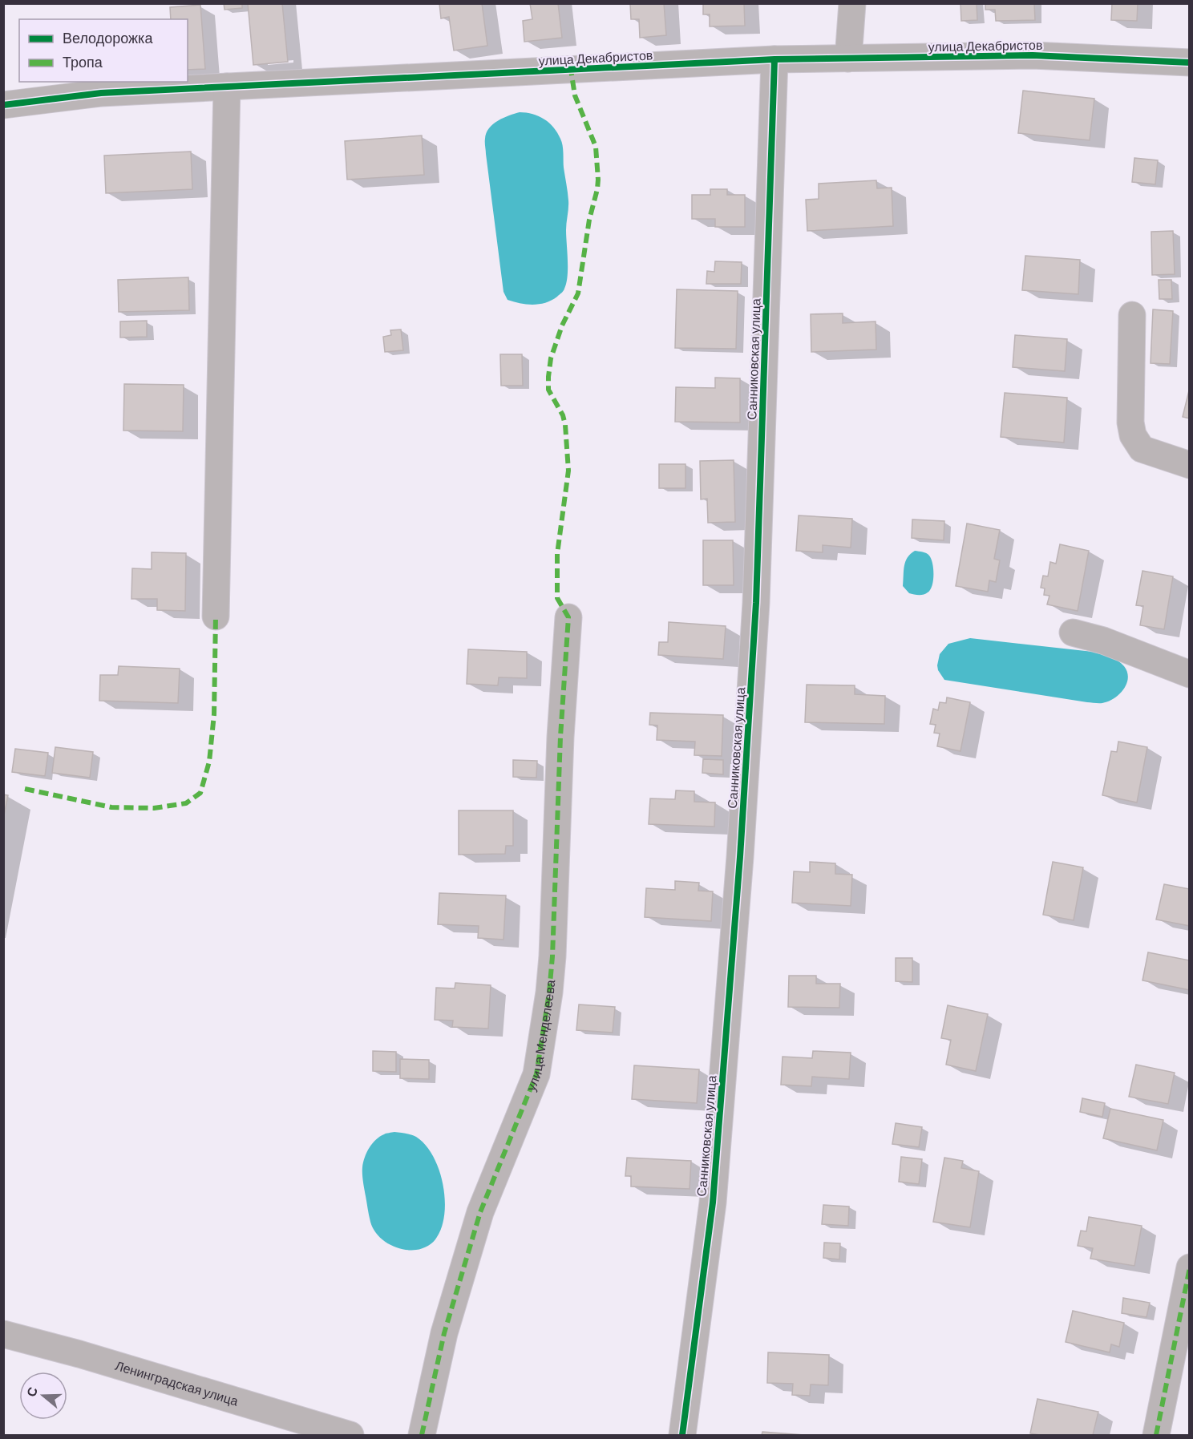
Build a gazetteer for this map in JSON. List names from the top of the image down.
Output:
{
  "streets": {
    "street": [
      "улица Декабристов",
      "Санниковская улица",
      "улица Менделеева",
      "Ленинградская улица"
    ]
  },
  "crossings": [
    ["улица Декабристов", "Санниковская улица"]
  ],
  "legend": ["Велодорожка", "Тропа"],
  "north": "left"
}
